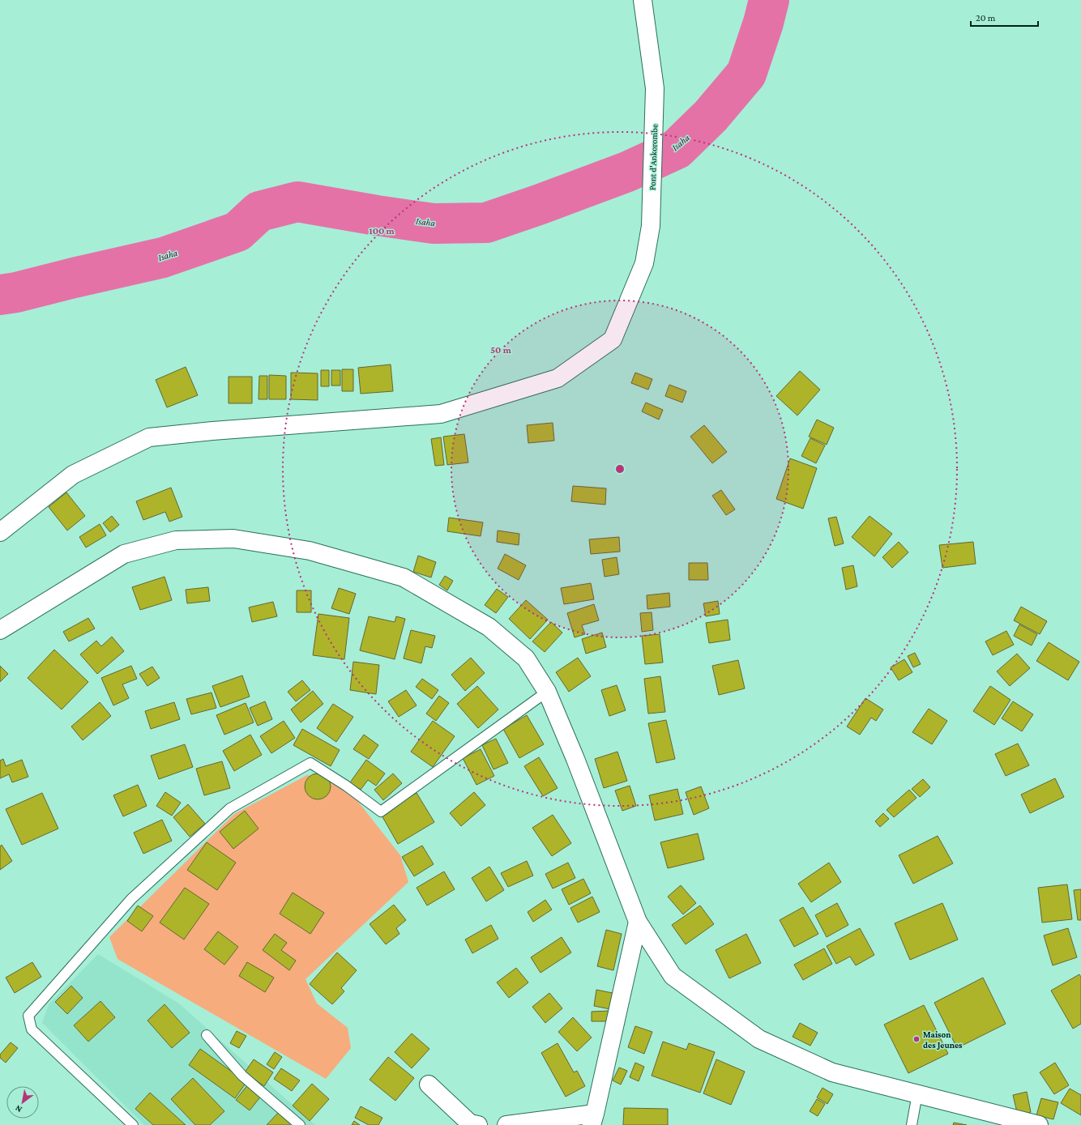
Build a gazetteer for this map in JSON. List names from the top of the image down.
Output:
{
  "streets": {
    "street": ["Pont d'Ankorombe"]
  },
  "water": ["Isaha"],
  "places": ["Maison des Jeunes"],
  "scale_bar": "20 m",
  "north": "bottom left",
  "rings": ["100 m", "50 m"]
}
